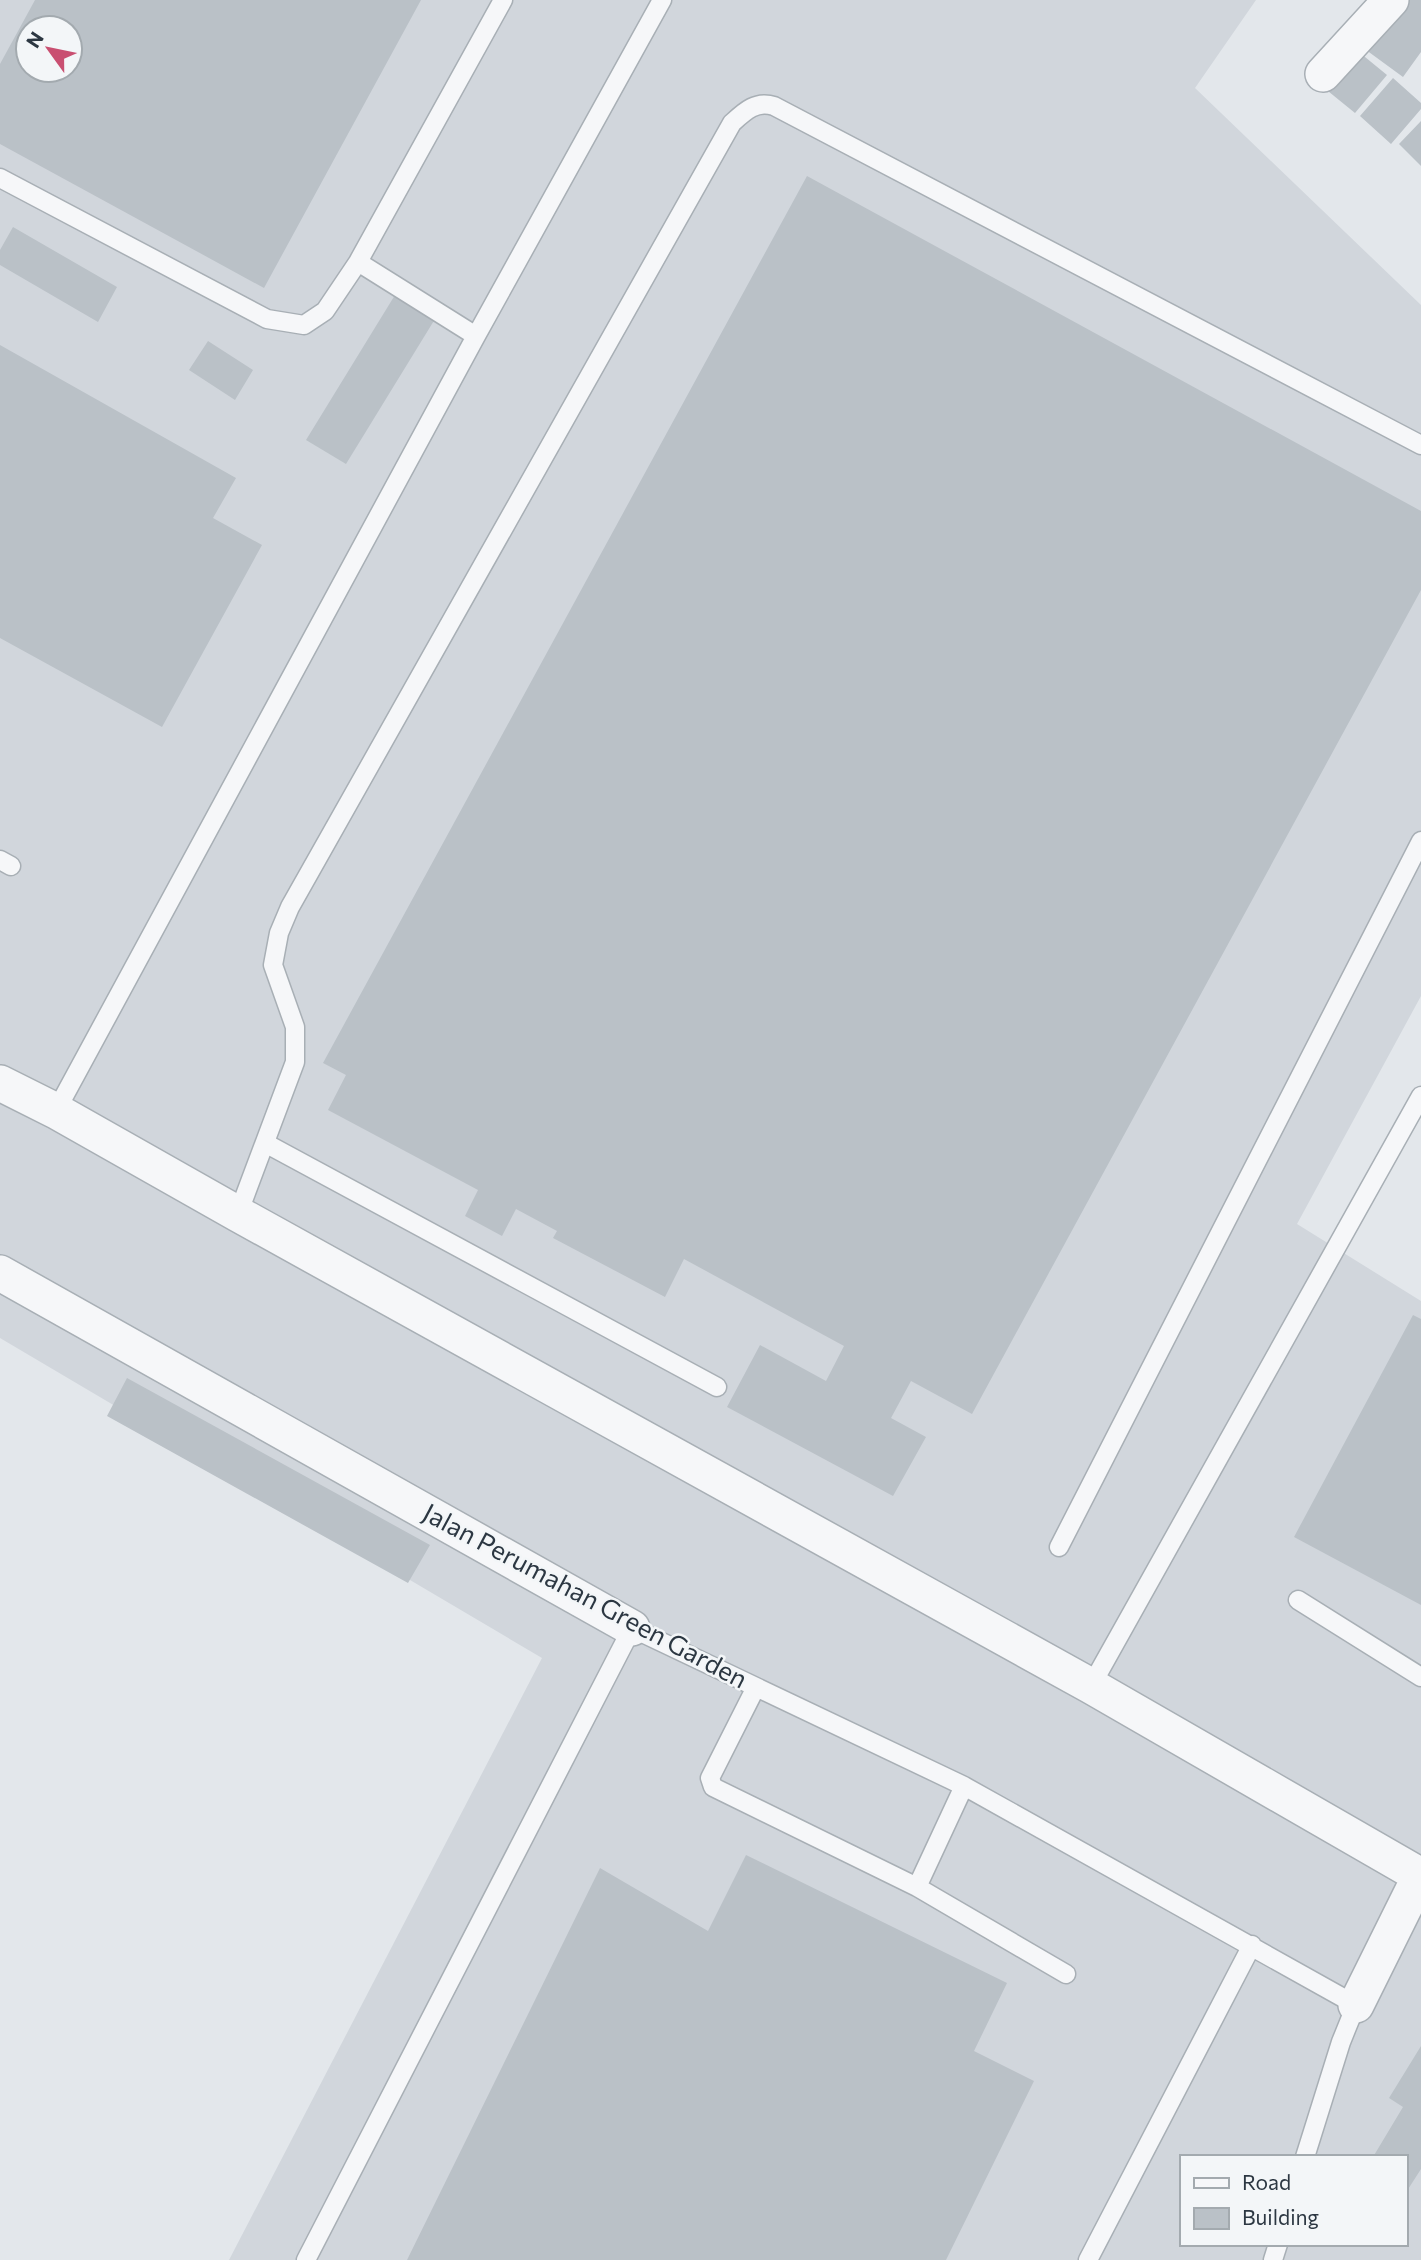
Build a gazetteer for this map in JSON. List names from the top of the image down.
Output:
{
  "streets": {
    "street": ["Jalan Perumahan Green Garden"]
  },
  "legend": ["Road", "Building"],
  "north": "top left"
}
